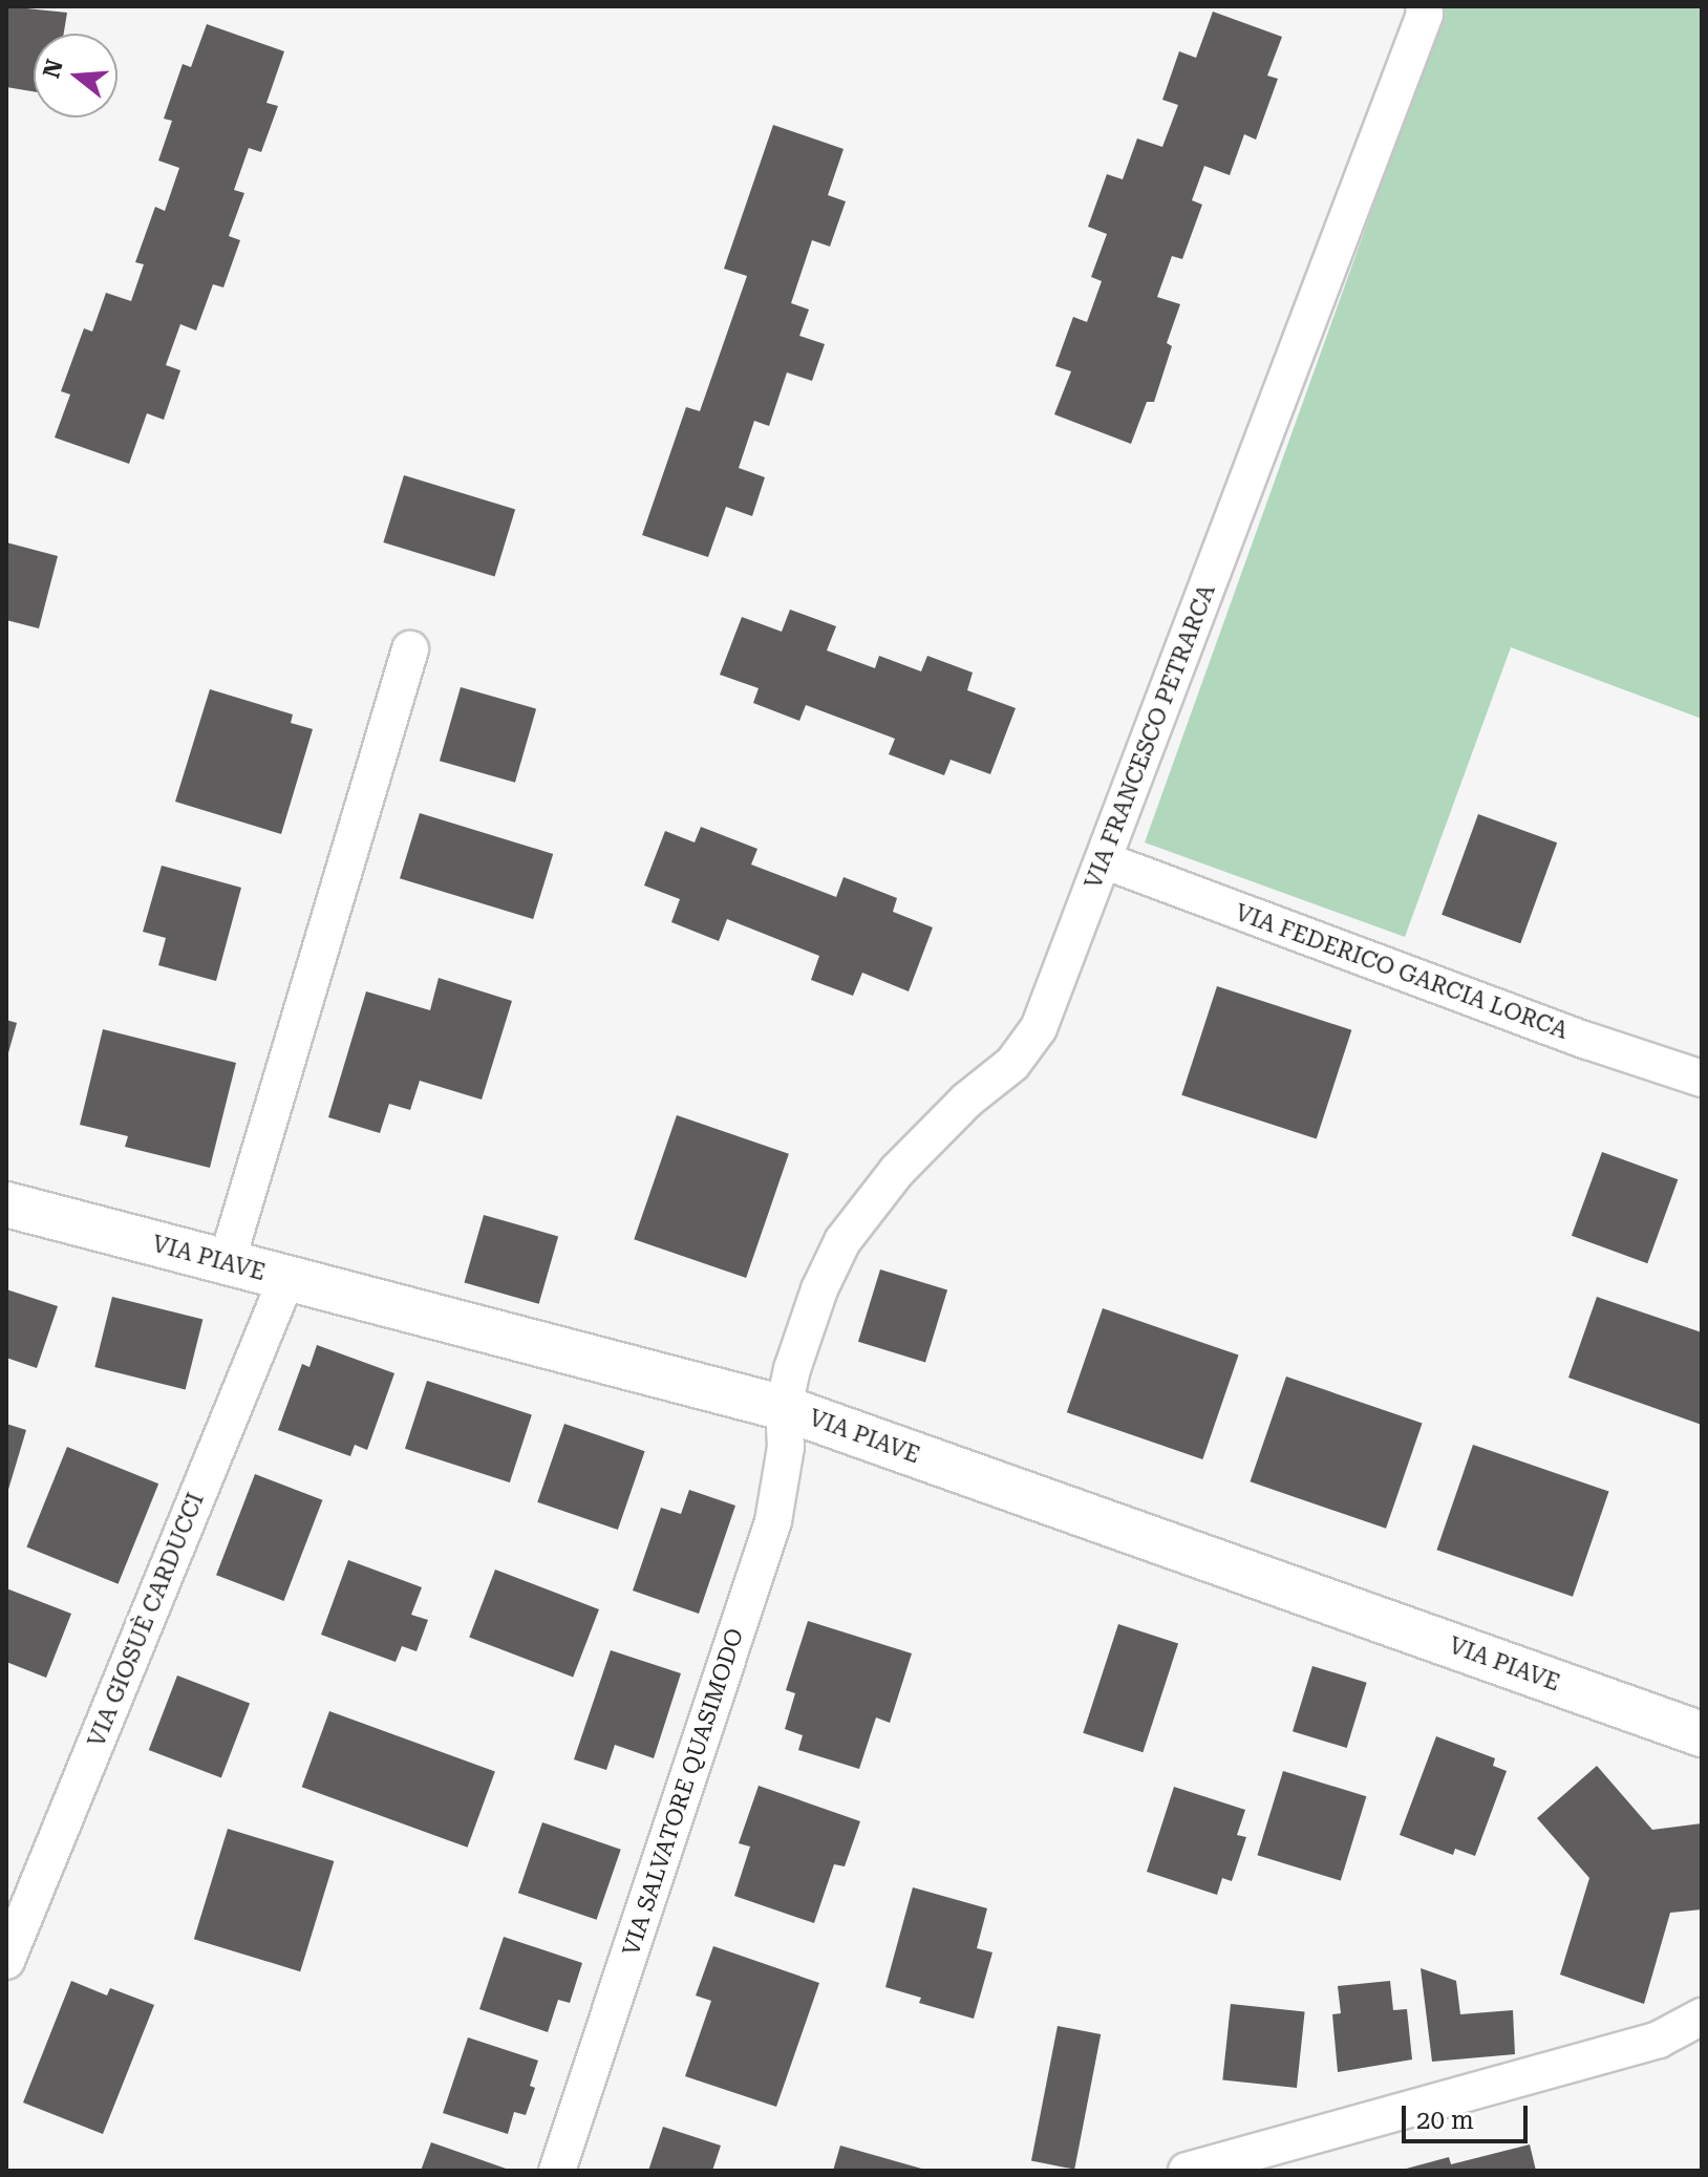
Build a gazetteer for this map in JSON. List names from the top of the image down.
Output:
{
  "streets": {
    "street": [
      "VIA FRANCESCO PETRARCA",
      "VIA FEDERICO GARCIA LORCA",
      "VIA PIAVE",
      "VIA GIOSUÈ CARDUCCI",
      "VIA SALVATORE QUASIMODO"
    ]
  },
  "crossings": [
    ["VIA FRANCESCO PETRARCA", "VIA FEDERICO GARCIA LORCA"],
    ["VIA FRANCESCO PETRARCA", "VIA PIAVE"],
    ["VIA FRANCESCO PETRARCA", "VIA SALVATORE QUASIMODO"],
    ["VIA PIAVE", "VIA GIOSUÈ CARDUCCI"],
    ["VIA PIAVE", "VIA SALVATORE QUASIMODO"]
  ],
  "scale_bar": "20 m",
  "north": "left"
}
